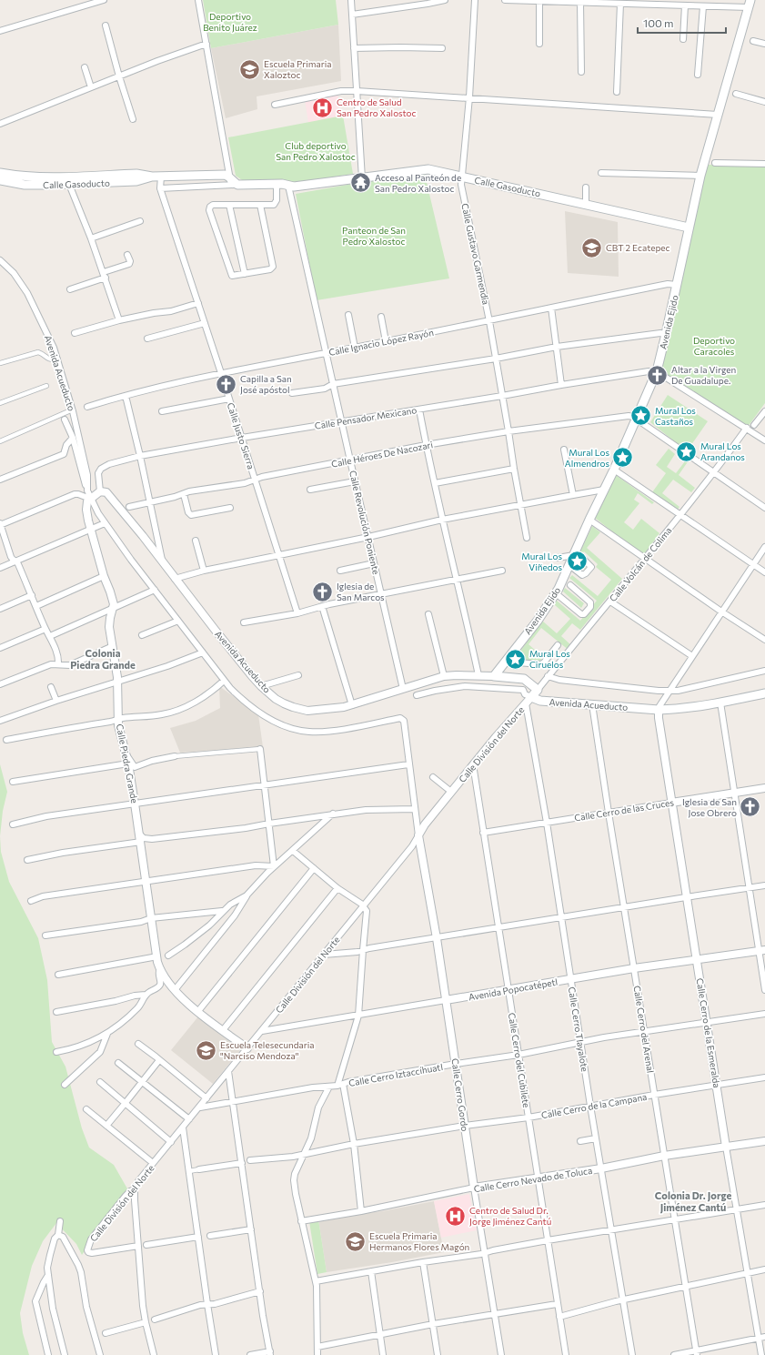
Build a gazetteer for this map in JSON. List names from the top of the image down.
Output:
{
  "streets": {
    "main road": [
      "Calle Gasoducto",
      "Avenida Ejido",
      "Avenida Acueducto",
      "Calle Volcán de Colima"
    ],
    "street": [
      "Calle Gustavo Garmendia",
      "Calle Ignacio López Rayón",
      "Calle Pensador Mexicano",
      "Calle Justo Sierra",
      "Calle Héroes De Nacozari",
      "Calle Revolución Poniente",
      "Calle División del Norte",
      "Calle Piedra Grande",
      "Calle Cerro de las Cruces",
      "Avenida Popocatépetl",
      "Calle Cerro Tlayalote",
      "Calle Cerro del Arenal",
      "Calle Cerro de la Esmeralda",
      "Calle Cerro del Cubilete",
      "Calle Cerro Iztaccíhuatl",
      "Calle Cerro Gordo",
      "Calle Cerro de la Campana",
      "Calle Cerro Nevado de Toluca"
    ]
  },
  "crossings": [
    ["Calle Gasoducto", "Calle Gustavo Garmendia"],
    ["Calle Gasoducto", "Avenida Ejido"],
    ["Calle Gasoducto", "Calle Justo Sierra"],
    ["Calle Gasoducto", "Calle Revolución Poniente"],
    ["Calle Gustavo Garmendia", "Calle Ignacio López Rayón"],
    ["Calle Gustavo Garmendia", "Calle Pensador Mexicano"],
    ["Calle Gustavo Garmendia", "Calle Héroes De Nacozari"],
    ["Avenida Ejido", "Calle Ignacio López Rayón"],
    ["Avenida Ejido", "Avenida Acueducto"],
    ["Avenida Ejido", "Calle Pensador Mexicano"],
    ["Avenida Ejido", "Calle Héroes De Nacozari"],
    ["Calle Ignacio López Rayón", "Calle Justo Sierra"],
    ["Calle Ignacio López Rayón", "Calle Revolución Poniente"],
    ["Avenida Acueducto", "Calle Pensador Mexicano"],
    ["Avenida Acueducto", "Calle Revolución Poniente"],
    ["Avenida Acueducto", "Calle Volcán de Colima"],
    ["Avenida Acueducto", "Calle División del Norte"],
    ["Avenida Acueducto", "Calle Piedra Grande"],
    ["Avenida Acueducto", "Calle Cerro Tlayalote"],
    ["Avenida Acueducto", "Calle Cerro del Arenal"],
    ["Avenida Acueducto", "Calle Cerro de la Esmeralda"],
    ["Calle Pensador Mexicano", "Calle Justo Sierra"],
    ["Calle Pensador Mexicano", "Calle Revolución Poniente"],
    ["Calle Justo Sierra", "Calle Héroes De Nacozari"],
    ["Calle Héroes De Nacozari", "Calle Revolución Poniente"],
    ["Calle Volcán de Colima", "Calle División del Norte"],
    ["Calle Volcán de Colima", "Calle Cerro Tlayalote"],
    ["Calle División del Norte", "Calle Piedra Grande"],
    ["Calle División del Norte", "Avenida Popocatépetl"],
    ["Calle División del Norte", "Calle Cerro Tlayalote"],
    ["Calle División del Norte", "Calle Cerro del Cubilete"],
    ["Calle División del Norte", "Calle Cerro Iztaccíhuatl"],
    ["Calle División del Norte", "Calle Cerro Gordo"],
    ["Calle Cerro de las Cruces", "Calle Cerro Tlayalote"],
    ["Calle Cerro de las Cruces", "Calle Cerro del Arenal"],
    ["Calle Cerro de las Cruces", "Calle Cerro de la Esmeralda"],
    ["Calle Cerro de las Cruces", "Calle Cerro del Cubilete"],
    ["Avenida Popocatépetl", "Calle Cerro Tlayalote"],
    ["Avenida Popocatépetl", "Calle Cerro del Arenal"],
    ["Avenida Popocatépetl", "Calle Cerro de la Esmeralda"],
    ["Avenida Popocatépetl", "Calle Cerro del Cubilete"],
    ["Avenida Popocatépetl", "Calle Cerro Gordo"],
    ["Calle Cerro Tlayalote", "Calle Cerro Iztaccíhuatl"],
    ["Calle Cerro Tlayalote", "Calle Cerro de la Campana"],
    ["Calle Cerro Tlayalote", "Calle Cerro Nevado de Toluca"],
    ["Calle Cerro del Arenal", "Calle Cerro Iztaccíhuatl"],
    ["Calle Cerro del Arenal", "Calle Cerro de la Campana"],
    ["Calle Cerro del Arenal", "Calle Cerro Nevado de Toluca"],
    ["Calle Cerro de la Esmeralda", "Calle Cerro Iztaccíhuatl"],
    ["Calle Cerro de la Esmeralda", "Calle Cerro de la Campana"],
    ["Calle Cerro de la Esmeralda", "Calle Cerro Nevado de Toluca"],
    ["Calle Cerro del Cubilete", "Calle Cerro Iztaccíhuatl"],
    ["Calle Cerro del Cubilete", "Calle Cerro de la Campana"],
    ["Calle Cerro del Cubilete", "Calle Cerro Nevado de Toluca"],
    ["Calle Cerro Iztaccíhuatl", "Calle Cerro Gordo"],
    ["Calle Cerro Gordo", "Calle Cerro de la Campana"],
    ["Calle Cerro Gordo", "Calle Cerro Nevado de Toluca"]
  ],
  "districts": ["Colonia Piedra Grande", "Colonia Dr. Jorge Jiménez Cantú"],
  "parks": [
    "Deportivo Benito Juárez",
    "Club deportivo San Pedro Xalostoc",
    "Panteon de San Pedro Xalostoc",
    "Deportivo Caracoles"
  ],
  "places": {
    "school or university": [
      "Escuela Primaria Xaloztoc",
      "CBT 2 Ecatepec",
      "Escuela Telesecundaria \"Narciso Mendoza\"",
      "Escuela Primaria Hermanos Flores Magón"
    ],
    "hospital": ["Centro de Salud San Pedro Xalostoc", "Centro de Salud Dr. Jorge Jiménez Cantú"],
    "temple": ["Acceso al Panteón de San Pedro Xalostoc"],
    "church": [
      "Altar a la Virgen De Guadalupe.",
      "Capilla a San José apóstol",
      "Iglesia de San Marcos",
      "Iglesia de San Jose Obrero"
    ],
    "place": [
      "Mural Los Castaños",
      "Mural Los Arandanos",
      "Mural Los Almendros",
      "Mural Los Viñedos",
      "Mural Los Ciruelos"
    ]
  },
  "scale_bar": "100 m"
}
